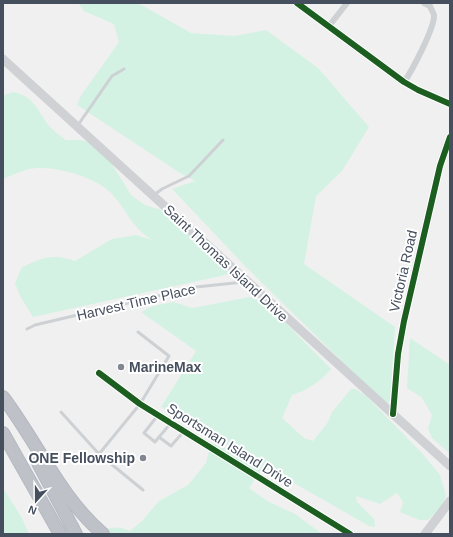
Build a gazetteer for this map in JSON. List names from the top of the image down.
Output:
{
  "streets": {
    "main road": ["Saint Thomas Island Drive"],
    "street": ["Victoria Road", "Sportsman Island Drive"],
    "lane": ["Harvest Time Place"]
  },
  "crossings": [
    ["Saint Thomas Island Drive", "Victoria Road"],
    ["Saint Thomas Island Drive", "Harvest Time Place"]
  ],
  "places": ["MarineMax", "ONE Fellowship"],
  "north": "bottom"
}
